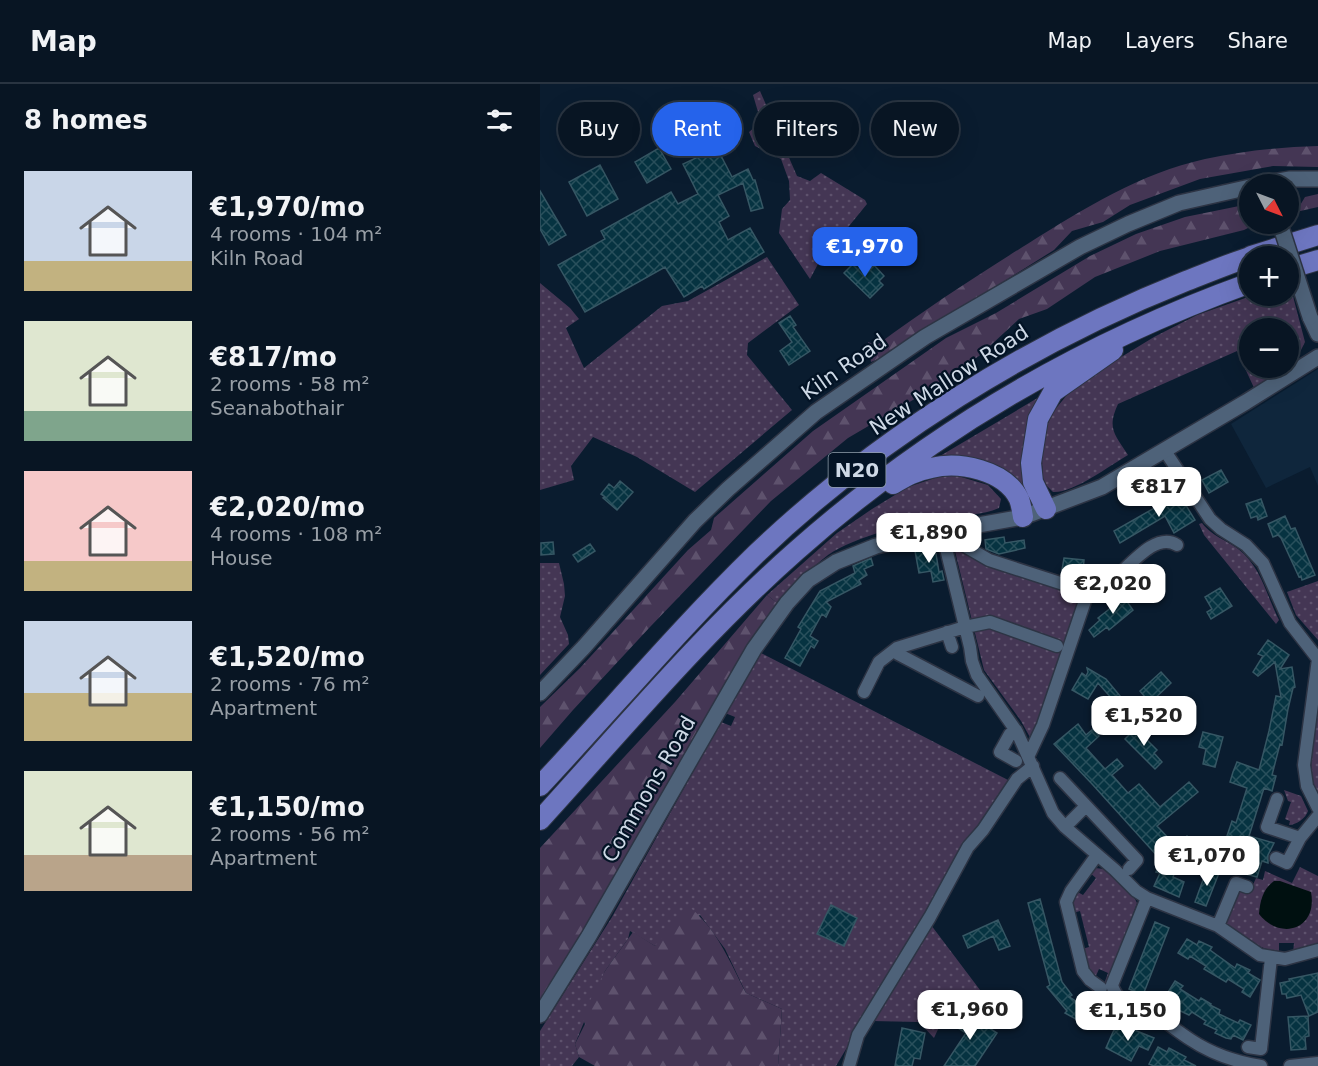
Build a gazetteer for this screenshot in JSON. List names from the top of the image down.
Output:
{
  "streets": {
    "highway": ["New Mallow Road", "N20"],
    "street": ["Kiln Road", "Commons Road"]
  },
  "crossings": [
    ["N20", "Commons Road"]
  ],
  "north": "bottom right",
  "page": {
    "header": "Map",
    "nav": ["Map", "Layers", "Share"],
    "heading": "8 homes",
    "chip": [
      "Buy",
      "Rent",
      "Filters",
      "New"
    ],
    "list": [
      {
        "name": "€1,970/mo",
        "note": "4 rooms · 104 m² · Kiln Road"
      },
      {
        "name": "€817/mo",
        "note": "2 rooms · 58 m² · Seanabothair"
      },
      {
        "name": "€2,020/mo",
        "note": "4 rooms · 108 m² · House"
      },
      {
        "name": "€1,520/mo",
        "note": "2 rooms · 76 m² · Apartment"
      },
      {
        "name": "€1,150/mo",
        "note": "2 rooms · 56 m² · Apartment"
      }
    ],
    "map_buttons": ["+", "−"],
    "price": [
      "€1,970",
      "€817",
      "€1,890",
      "€2,020",
      "€1,520",
      "€1,070",
      "€1,960",
      "€1,150"
    ]
  }
}
